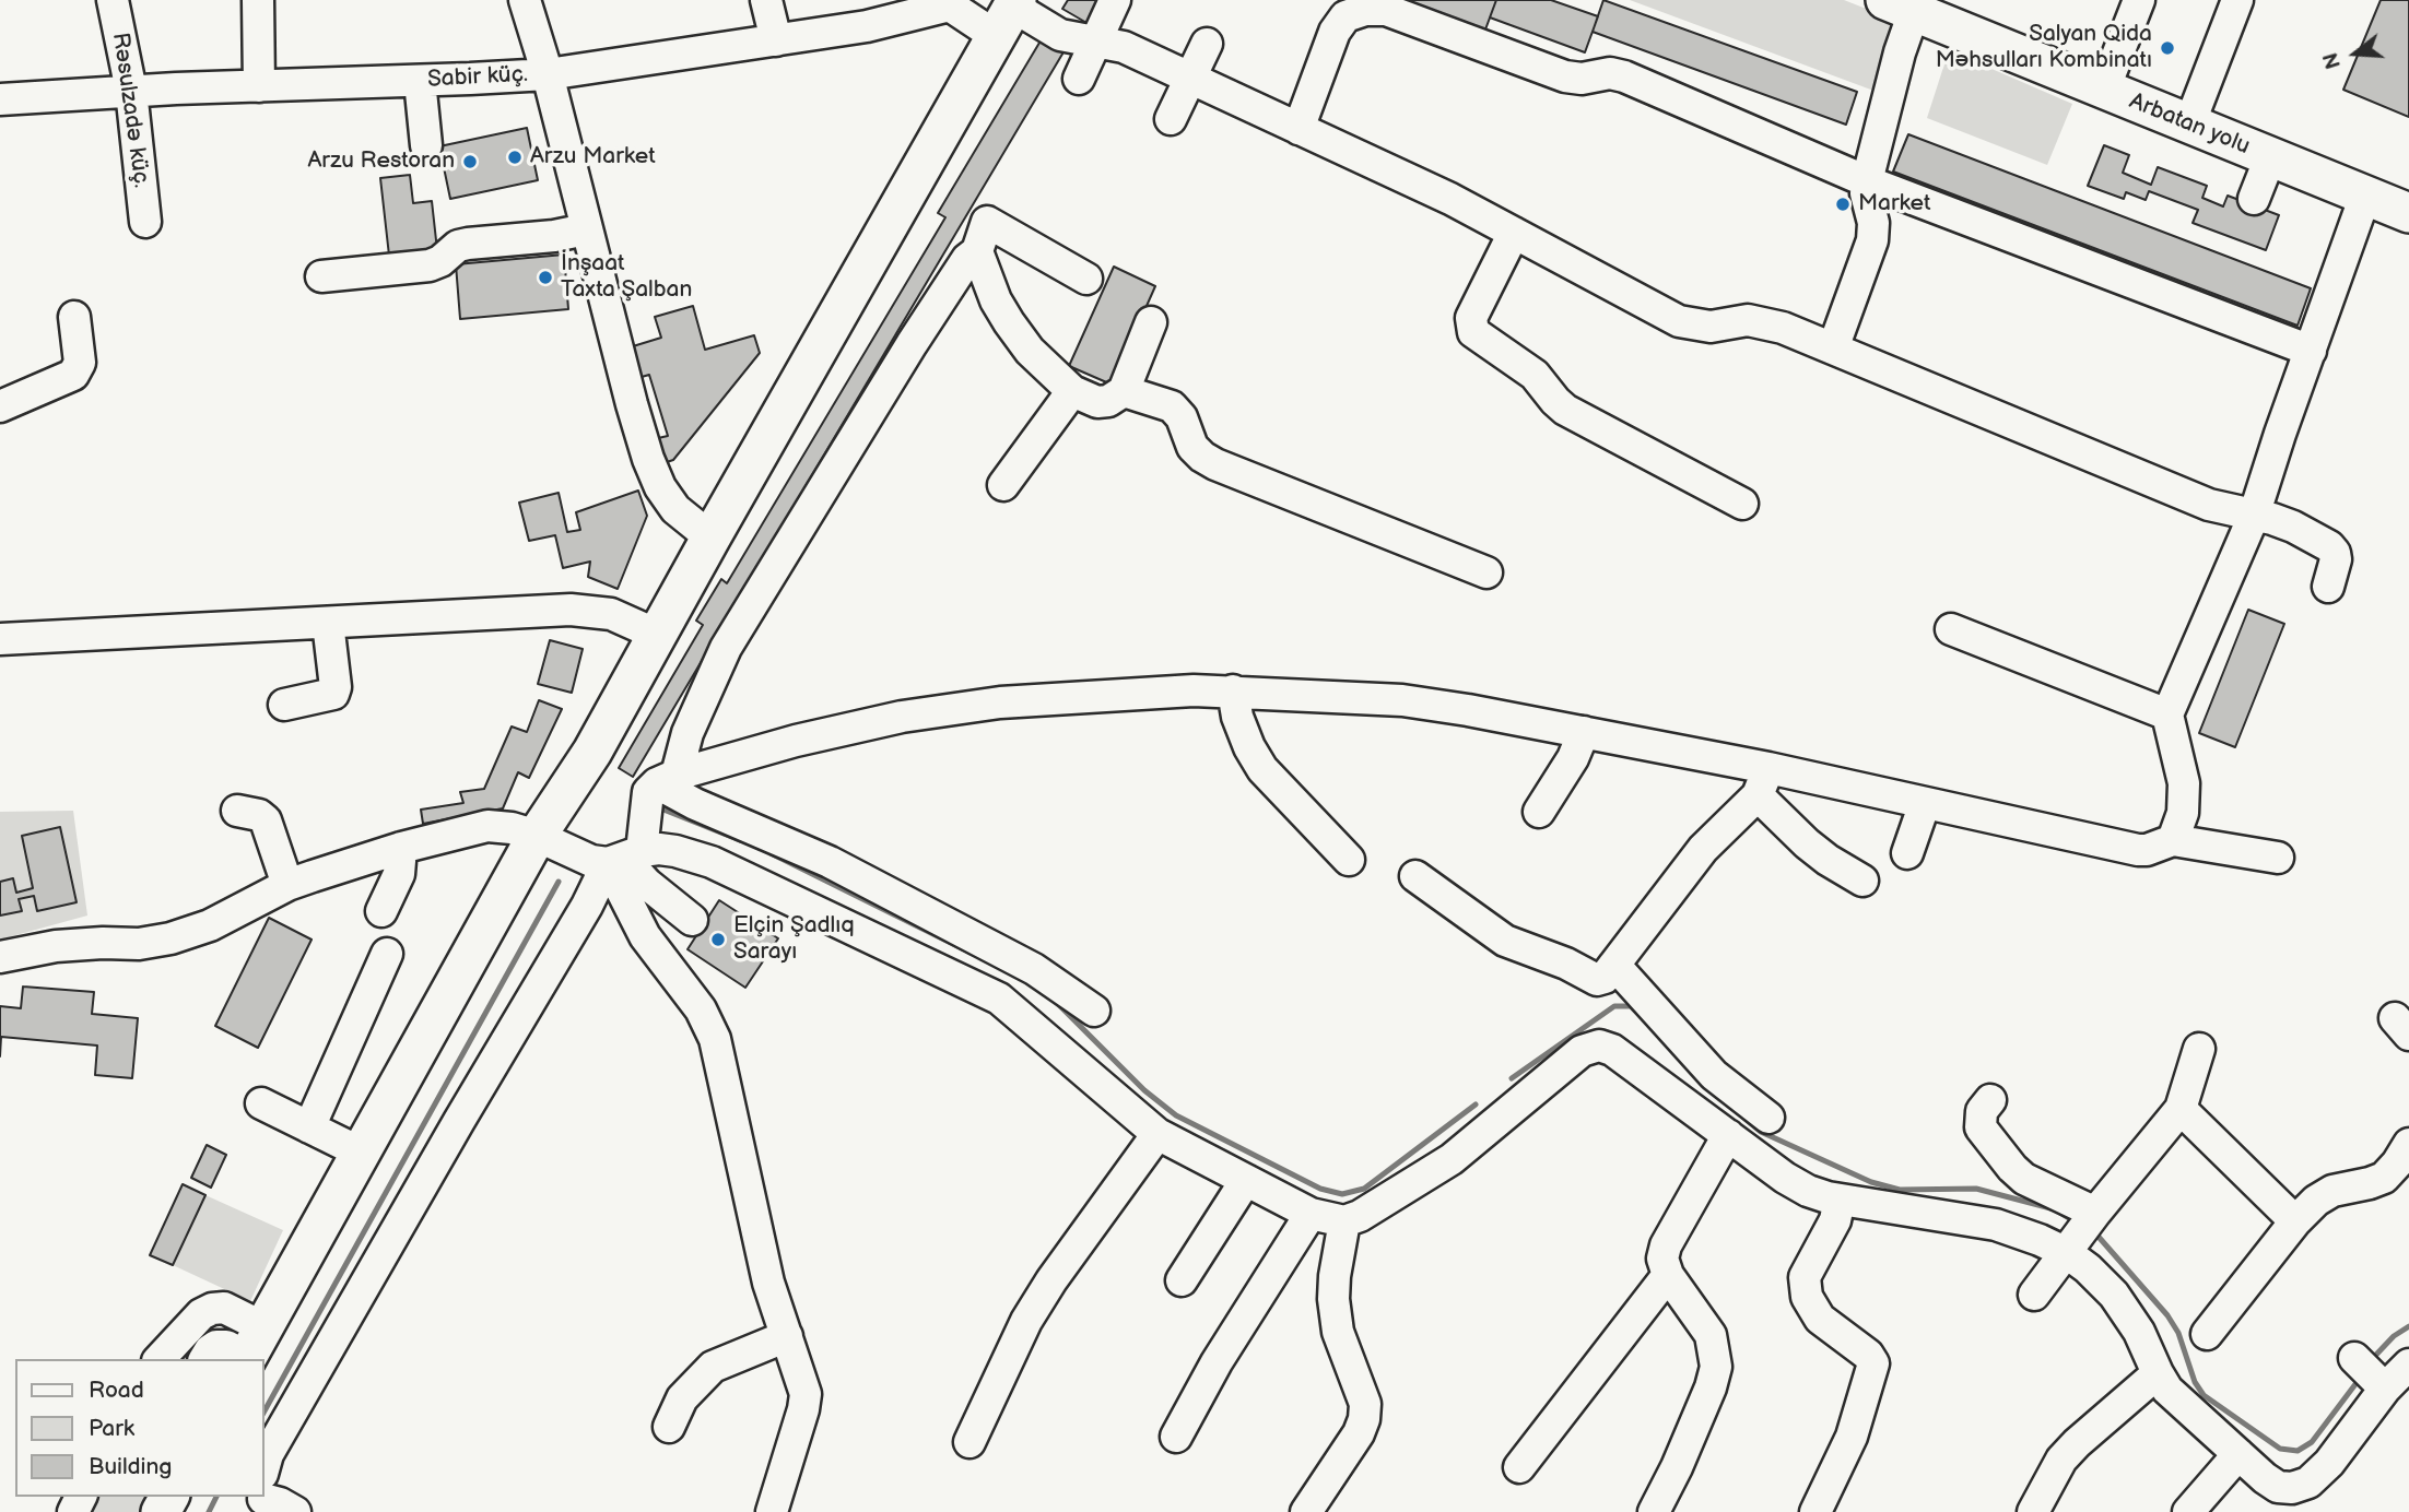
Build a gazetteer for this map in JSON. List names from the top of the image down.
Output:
{
  "streets": {
    "main road": ["Arbatan yolu"],
    "street": ["Sabir küç.", "Rəsulzadə küç."]
  },
  "crossings": [
    ["Sabir küç.", "Rəsulzadə küç."]
  ],
  "places": [
    "Salyan Qida Məhsulları Kombinatı",
    "Arzu Market",
    "Arzu Restoran",
    "Market",
    "İnşaat Taxta Şalban",
    "Elçin Şadlıq Sarayı"
  ],
  "legend": ["Road", "Park", "Building"],
  "north": "left"
}
